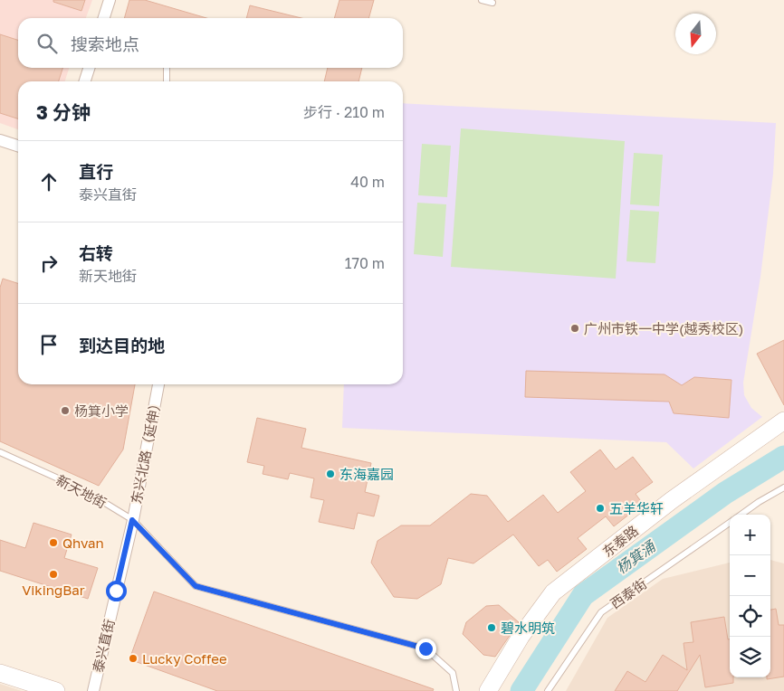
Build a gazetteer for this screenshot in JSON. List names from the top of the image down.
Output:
{
  "streets": {
    "street": ["东兴北路（延伸）", "东泰路", "泰兴直街"],
    "lane": ["新天地街", "西泰街"]
  },
  "crossings": [
    ["东兴北路（延伸）", "新天地街"],
    ["东兴北路（延伸）", "泰兴直街"],
    ["新天地街", "泰兴直街"]
  ],
  "water": ["杨箕涌"],
  "places": [
    "广州市铁一中学(越秀校区)",
    "杨箕小学",
    "东海嘉园",
    "五羊华轩",
    "Qhvan",
    "VikingBar",
    "碧水明筑",
    "Lucky Coffee"
  ],
  "north": "bottom",
  "page": {
    "search": "搜索地点",
    "heading": ["3 分钟", "步行 · 210 m"],
    "list": [
      ["直行", "泰兴直街", "40 m"],
      ["右转", "新天地街", "170 m"],
      "到达目的地"
    ],
    "map_buttons": ["+", "−"]
  }
}
